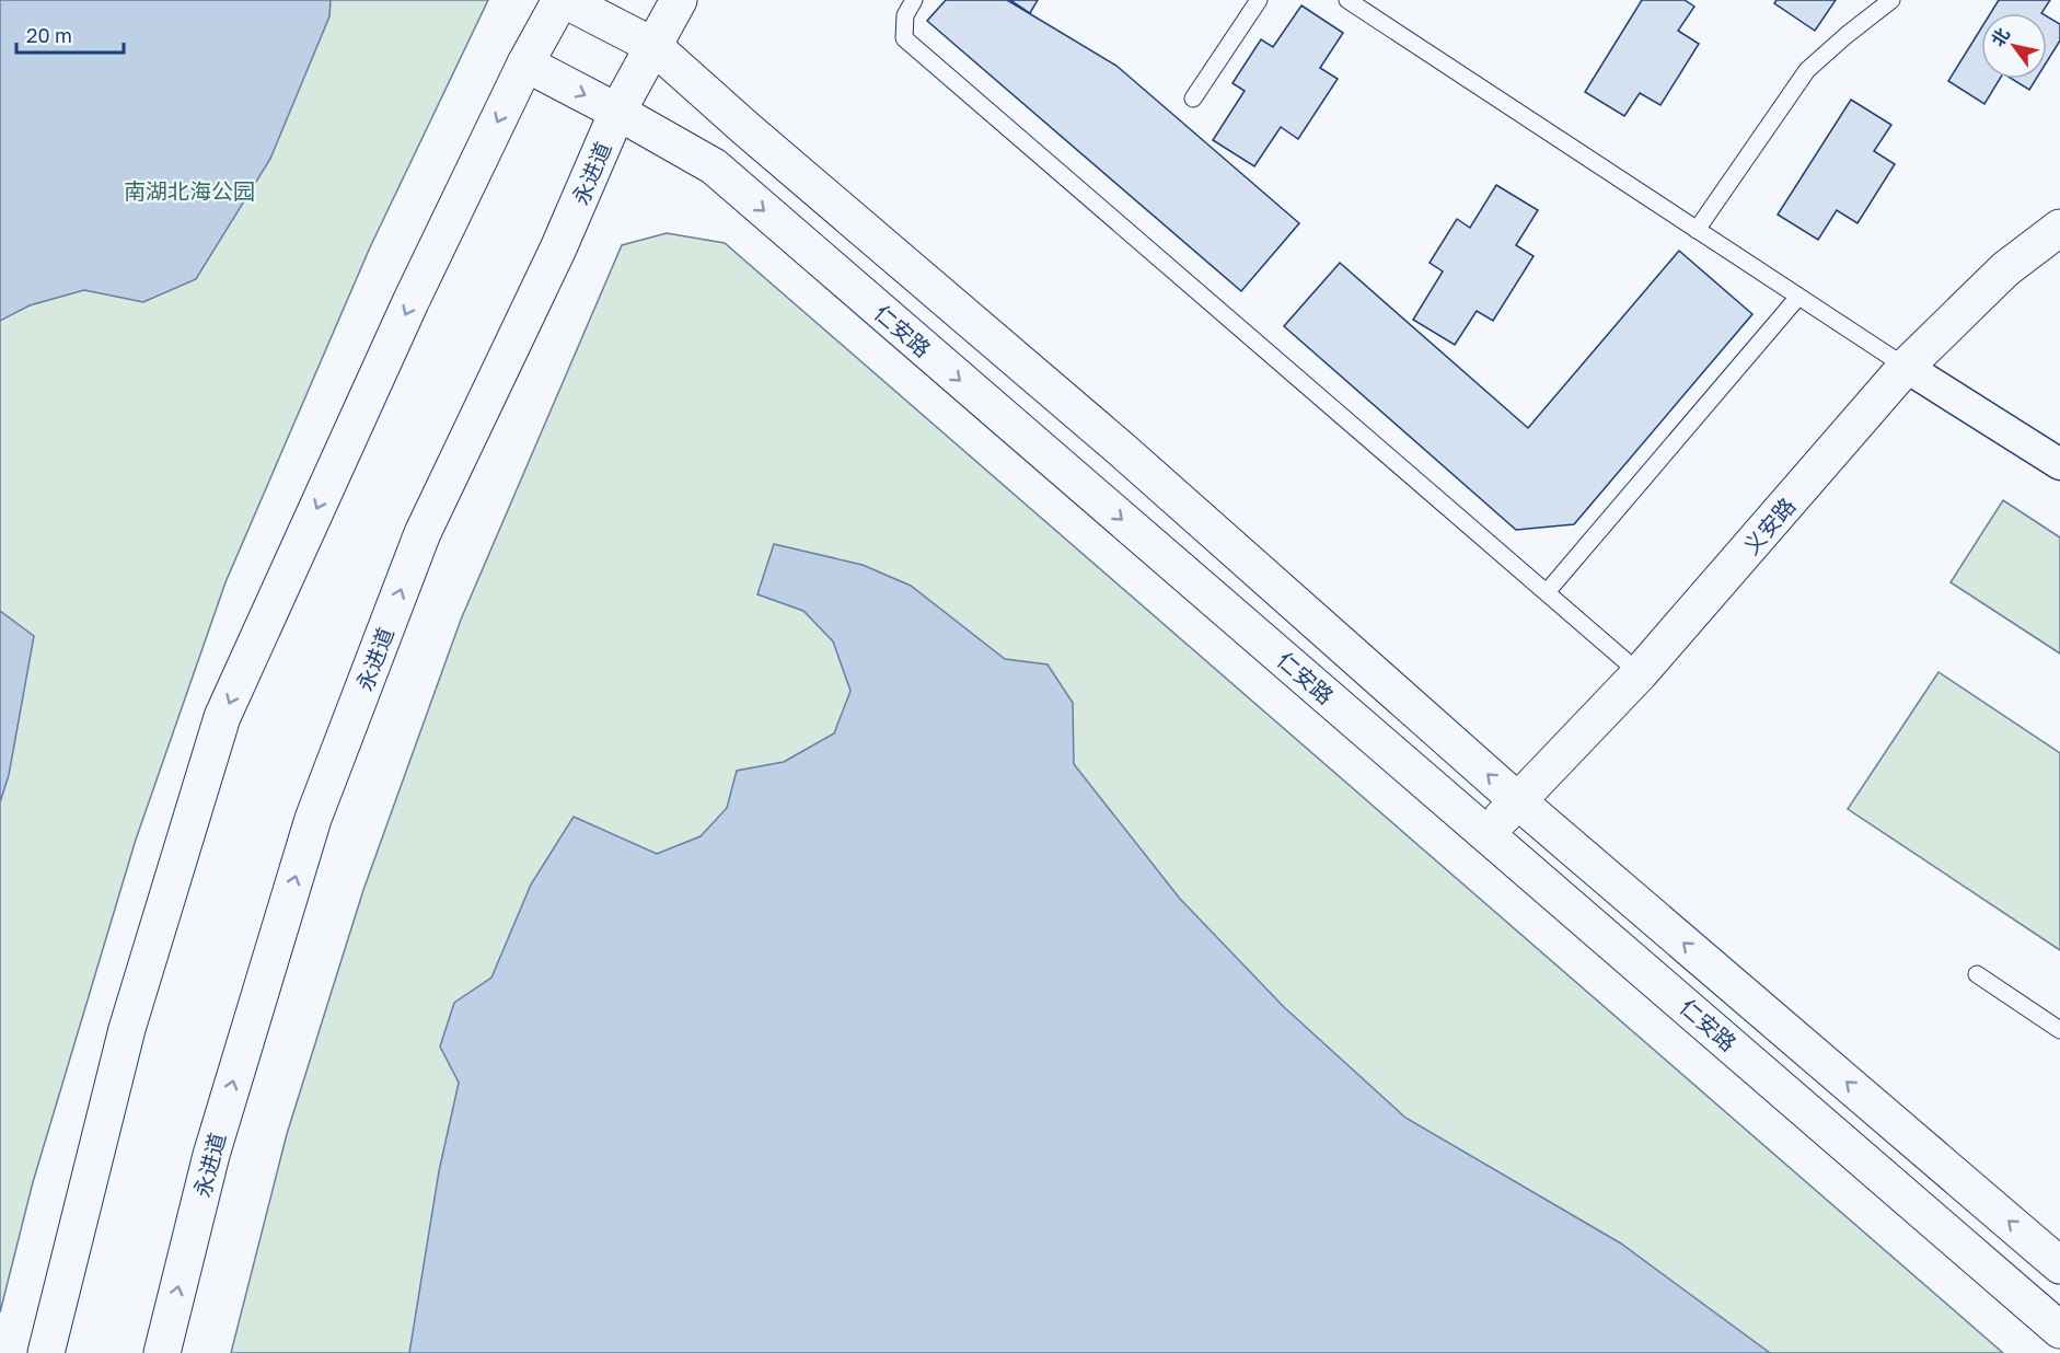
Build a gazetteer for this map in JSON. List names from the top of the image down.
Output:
{
  "streets": {
    "street": ["永进道", "仁安路", "义安路"]
  },
  "crossings": [
    ["永进道", "仁安路"],
    ["仁安路", "义安路"]
  ],
  "parks": ["南湖北海公园"],
  "scale_bar": "20 m",
  "north": "top left"
}
